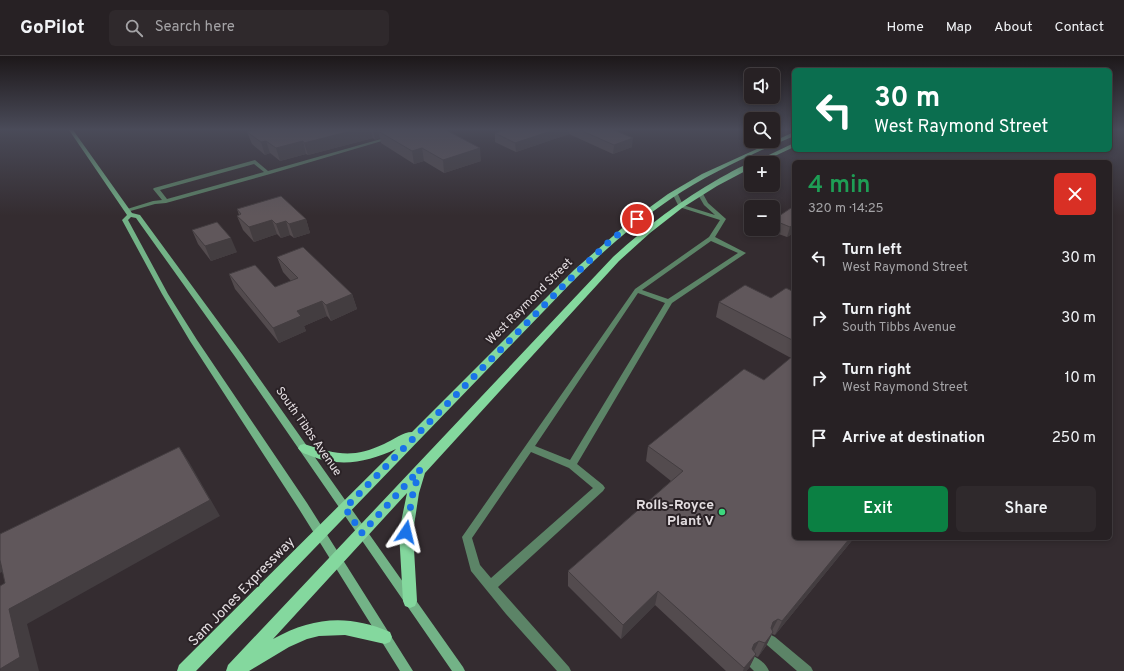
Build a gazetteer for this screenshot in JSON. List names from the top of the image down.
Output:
{
  "streets": {
    "main road": ["West Raymond Street", "South Tibbs Avenue", "Sam Jones Expressway"]
  },
  "crossings": [
    ["West Raymond Street", "South Tibbs Avenue"],
    ["West Raymond Street", "Sam Jones Expressway"]
  ],
  "places": ["Rolls-Royce Plant V"],
  "page": {
    "header": "GoPilot",
    "search": "Search here",
    "nav": [
      "Home",
      "Map",
      "About",
      "Contact"
    ],
    "map_buttons": ["+", "−"],
    "turn": ["30 m", "West Raymond Street"],
    "heading": ["4 min", "320 m · 14:25"],
    "list": [
      {
        "name": "Turn left",
        "note": "West Raymond Street",
        "value": "30 m"
      },
      {
        "name": "Turn right",
        "note": "South Tibbs Avenue",
        "value": "30 m"
      },
      {
        "name": "Turn right",
        "note": "West Raymond Street",
        "value": "10 m"
      },
      {
        "name": "Arrive at destination",
        "value": "250 m"
      }
    ],
    "buttons": ["Exit", "Share"]
  }
}
